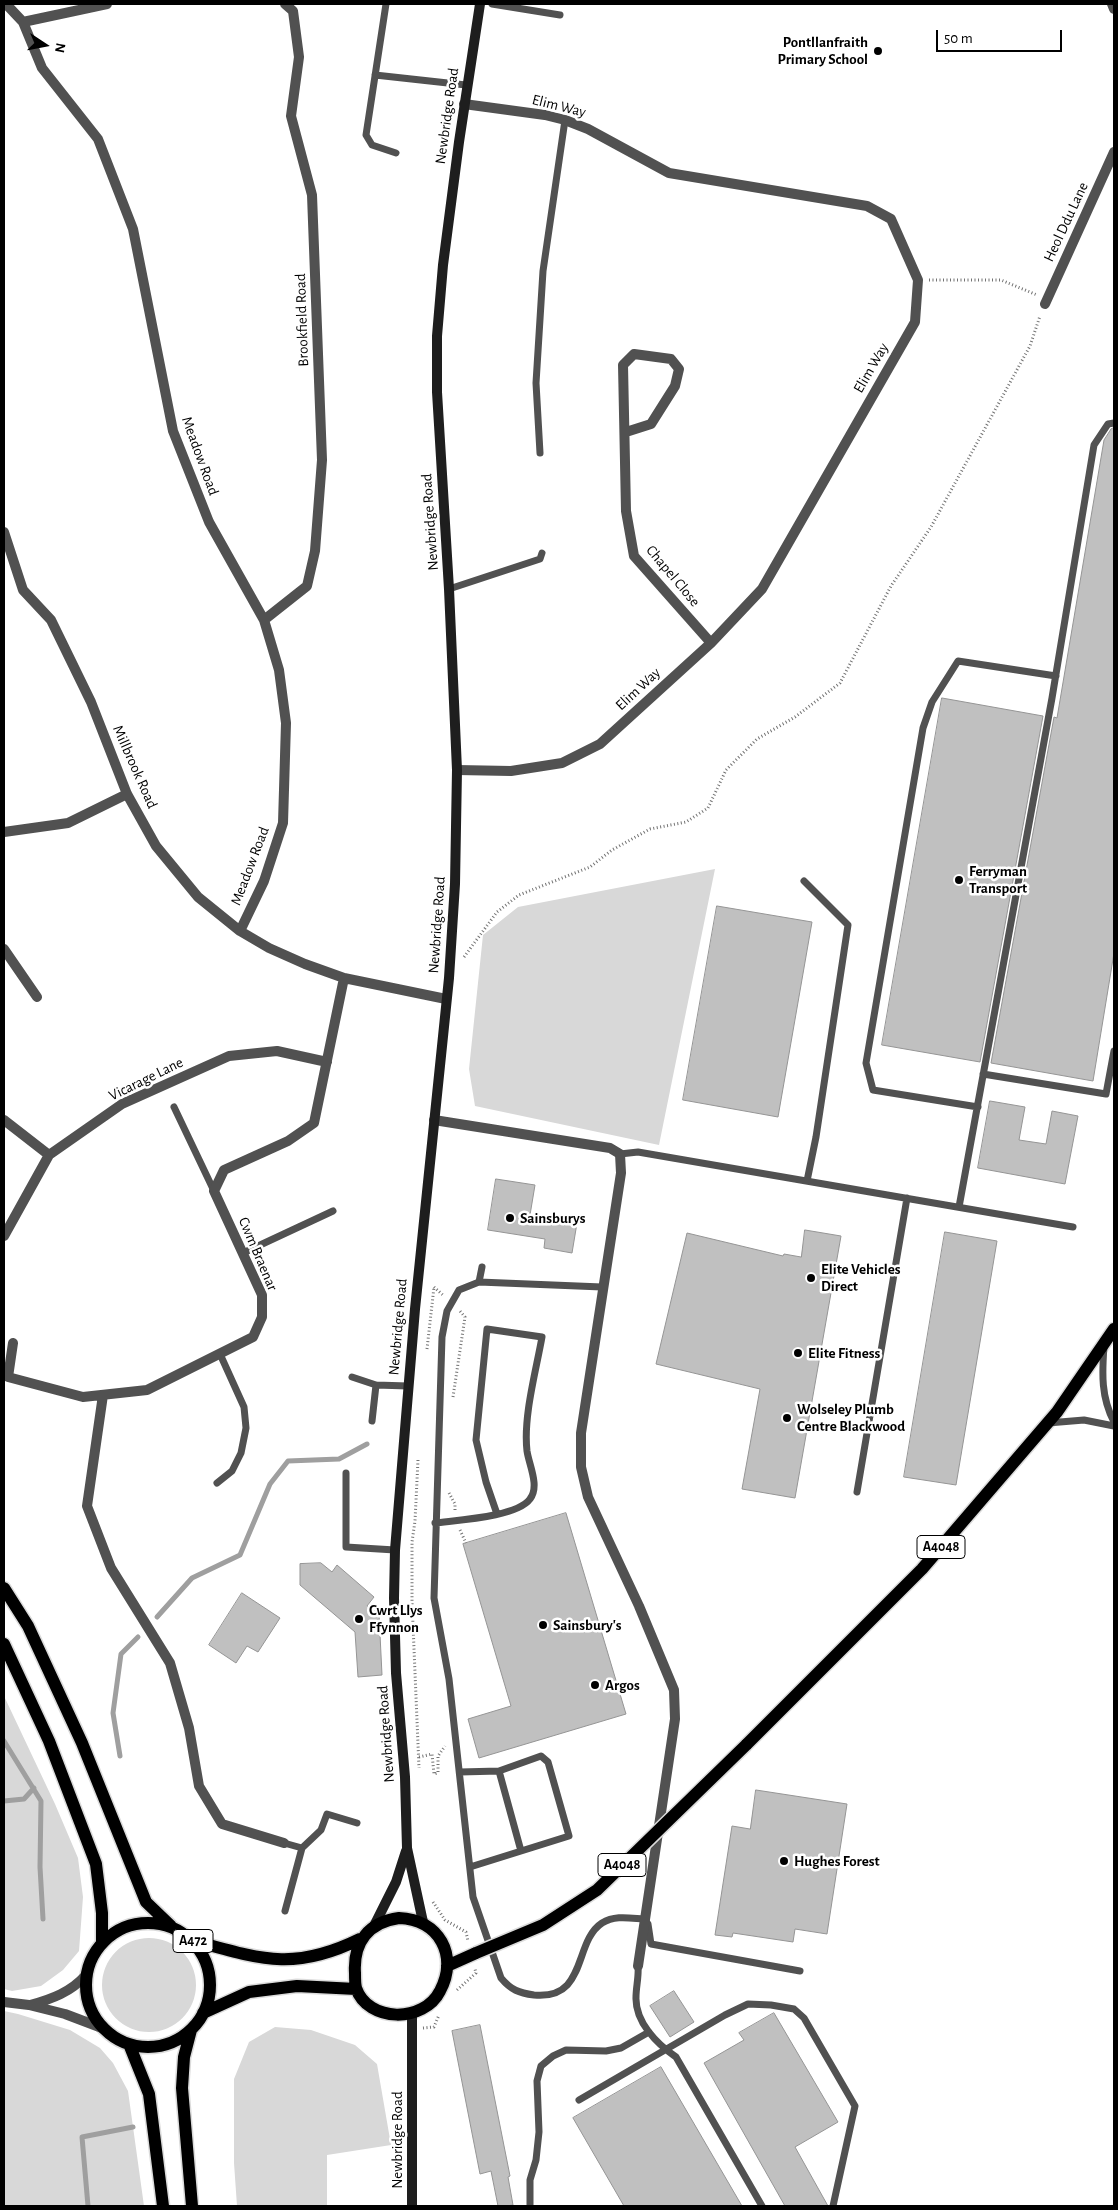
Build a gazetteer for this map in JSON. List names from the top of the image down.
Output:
{
  "streets": {
    "main road": ["Newbridge Road", "A4048", "A472"],
    "street": [
      "Elim Way",
      "Heol Ddu Lane",
      "Brookfield Road",
      "Meadow Road",
      "Chapel Close",
      "Millbrook Road",
      "Vicarage Lane",
      "Cwm Braenar"
    ]
  },
  "crossings": [
    ["Elim Way", "Newbridge Road"],
    ["Elim Way", "Chapel Close"],
    ["Newbridge Road", "Millbrook Road"],
    ["Newbridge Road", "A4048"],
    ["Brookfield Road", "Meadow Road"],
    ["Meadow Road", "Millbrook Road"]
  ],
  "places": [
    "Pontllanfraith Primary School",
    "Ferryman Transport",
    "Sainsburys",
    "Elite Vehicles Direct",
    "Elite Fitness",
    "Wolseley Plumb Centre Blackwood",
    "Cwrt Llys Ffynnon",
    "Sainsbury's",
    "Argos",
    "Hughes Forest"
  ],
  "scale_bar": "50 m",
  "north": "right"
}
